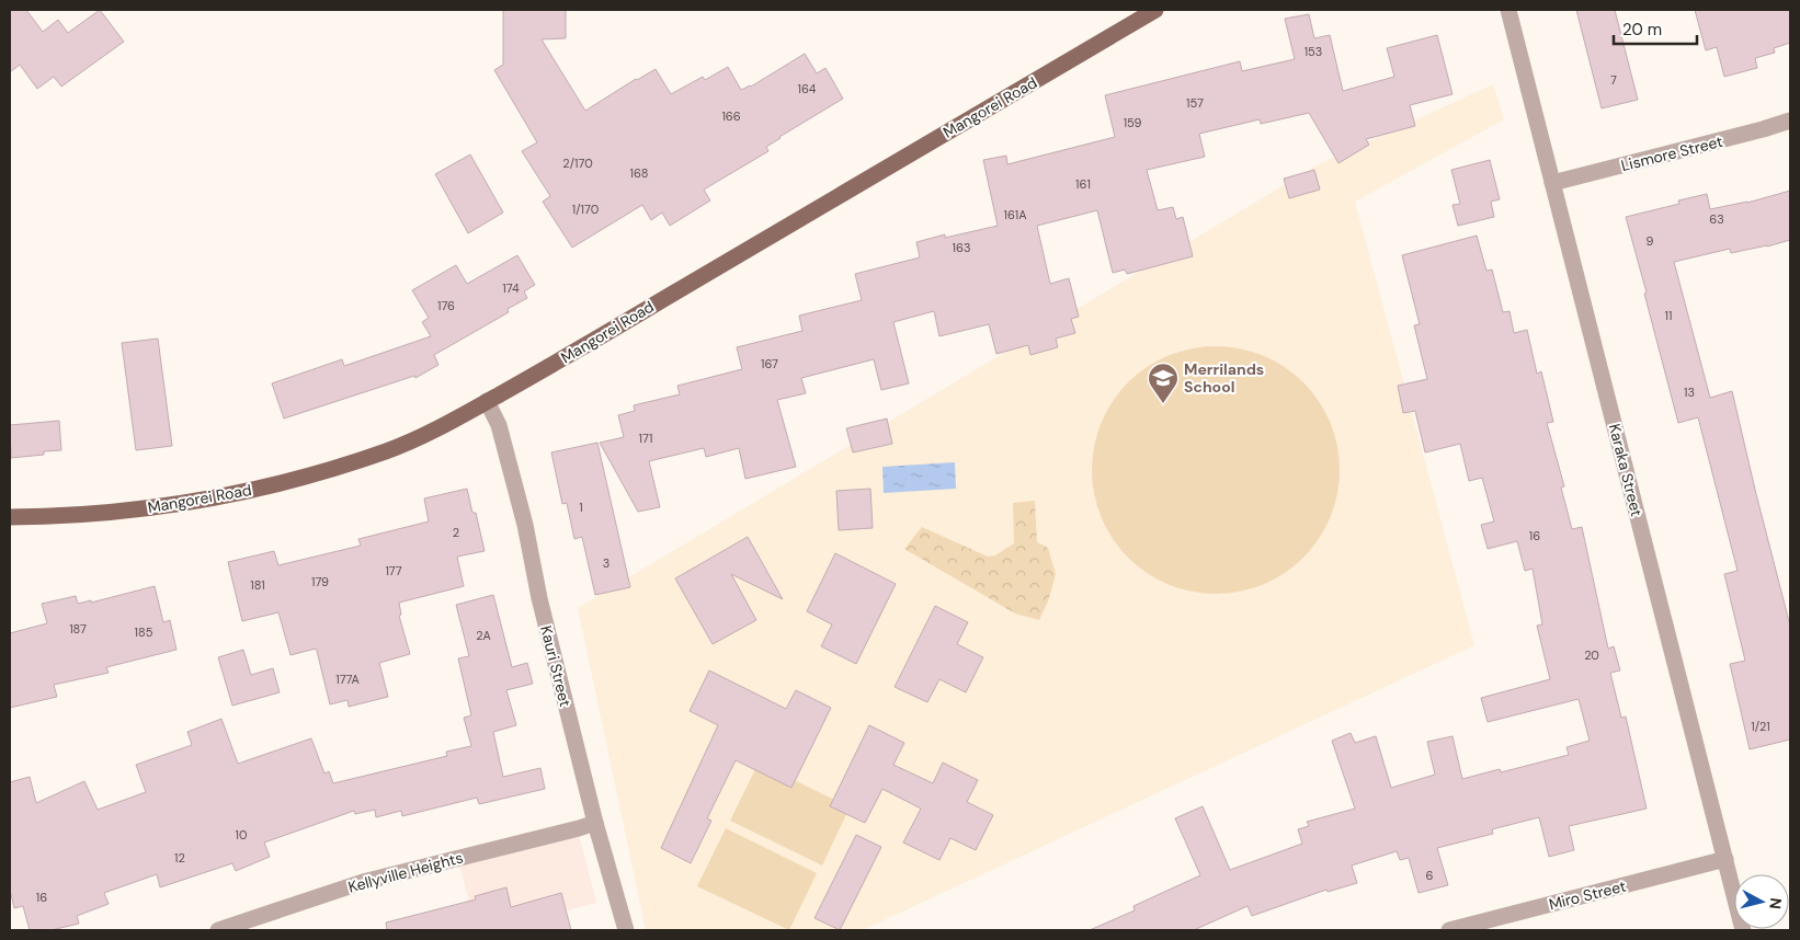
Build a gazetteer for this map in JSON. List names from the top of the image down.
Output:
{
  "streets": {
    "main road": ["Mangorei Road"],
    "street": [
      "Lismore Street",
      "Karaka Street",
      "Kauri Street",
      "Kellyville Heights",
      "Miro Street"
    ]
  },
  "crossings": [
    ["Mangorei Road", "Kauri Street"],
    ["Lismore Street", "Karaka Street"],
    ["Karaka Street", "Miro Street"],
    ["Kauri Street", "Kellyville Heights"]
  ],
  "places": {
    "school or university": ["Merrilands School"]
  },
  "house_numbers": [
    "153",
    "7",
    "164",
    "157",
    "166",
    "159",
    "2/170",
    "168",
    "161",
    "1/170",
    "161A",
    "63",
    "9",
    "163",
    "174",
    "176",
    "11",
    "167",
    "13",
    "171",
    "1",
    "2",
    "16",
    "3",
    "177",
    "179",
    "181",
    "187",
    "185",
    "2A",
    "20",
    "177A",
    "1/21",
    "10",
    "12",
    "6",
    "16"
  ],
  "scale_bar": "20 m",
  "north": "right"
}
